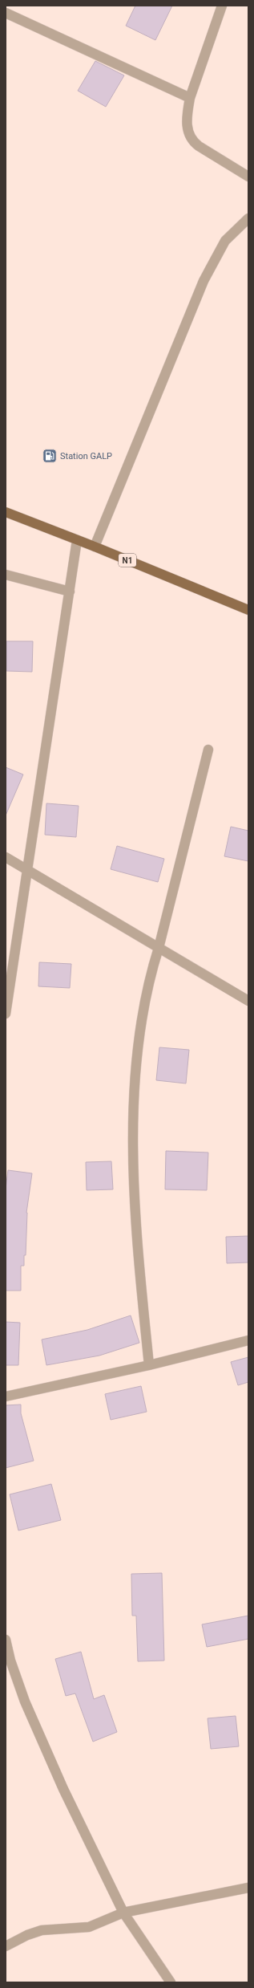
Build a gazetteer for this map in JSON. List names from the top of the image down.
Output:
{
  "streets": {
    "main road": ["N1"]
  },
  "places": {
    "fuel station": ["Station GALP"]
  }
}
